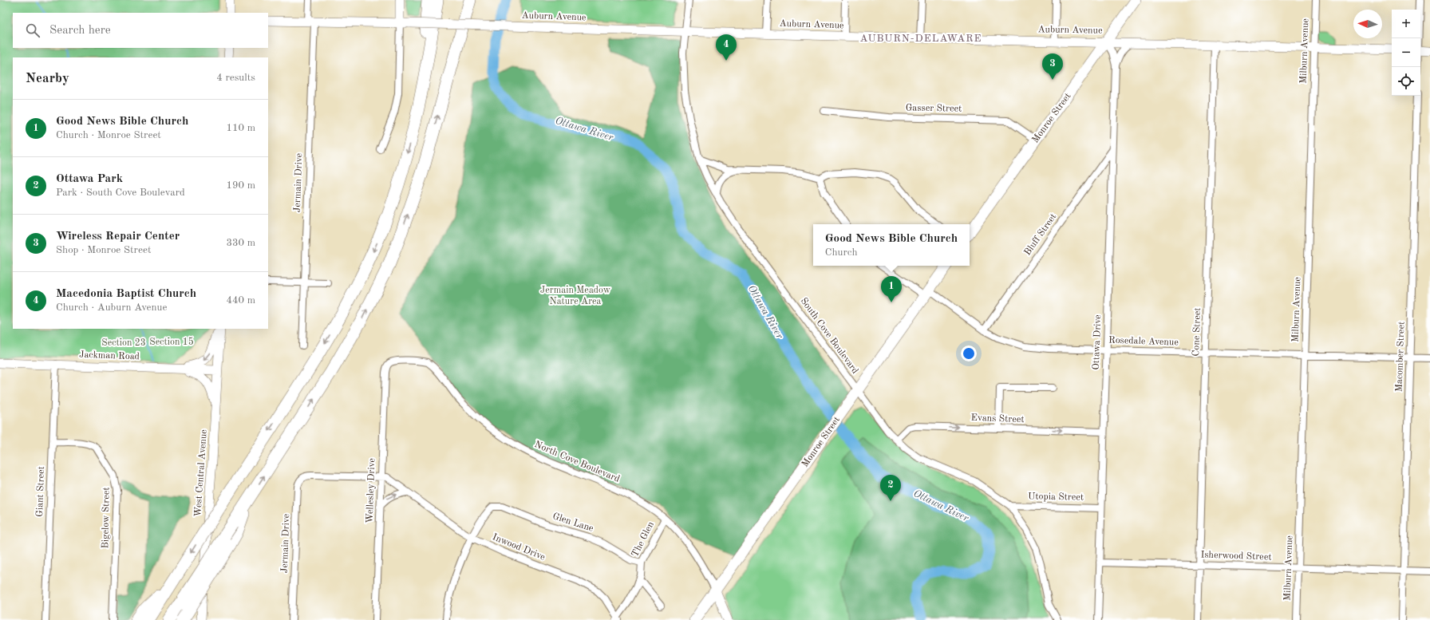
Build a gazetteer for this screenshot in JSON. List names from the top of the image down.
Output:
{
  "streets": {
    "main road": ["Monroe Street"],
    "street": [
      "Auburn Avenue",
      "Milburn Avenue",
      "Gasser Street",
      "Jermain Drive",
      "Bluff Street",
      "Cone Street",
      "South Cove Boulevard",
      "Rosedale Avenue",
      "Ottawa Drive",
      "Jackman Road",
      "Macomber Street",
      "Evans Street",
      "North Cove Boulevard",
      "West Central Avenue",
      "Wellesley Drive",
      "Giant Street",
      "Utopia Street",
      "Bigelow Street",
      "Glen Lane",
      "The Glen",
      "Inwood Drive",
      "Isherwood Street"
    ]
  },
  "crossings": [
    ["Auburn Avenue", "Milburn Avenue"],
    ["Auburn Avenue", "Monroe Street"],
    ["Auburn Avenue", "Jermain Drive"],
    ["Auburn Avenue", "Cone Street"],
    ["Auburn Avenue", "South Cove Boulevard"],
    ["Auburn Avenue", "Ottawa Drive"],
    ["Milburn Avenue", "Rosedale Avenue"],
    ["Milburn Avenue", "Isherwood Street"],
    ["Gasser Street", "Monroe Street"],
    ["Monroe Street", "South Cove Boulevard"],
    ["Monroe Street", "Rosedale Avenue"],
    ["Monroe Street", "Ottawa Drive"],
    ["Monroe Street", "North Cove Boulevard"],
    ["Jermain Drive", "Inwood Drive"],
    ["Bluff Street", "Rosedale Avenue"],
    ["Bluff Street", "Ottawa Drive"],
    ["Cone Street", "Rosedale Avenue"],
    ["Cone Street", "Isherwood Street"],
    ["South Cove Boulevard", "Evans Street"],
    ["South Cove Boulevard", "Utopia Street"],
    ["Rosedale Avenue", "Ottawa Drive"],
    ["Rosedale Avenue", "Macomber Street"],
    ["Ottawa Drive", "Evans Street"],
    ["Ottawa Drive", "Utopia Street"],
    ["Ottawa Drive", "Isherwood Street"],
    ["Jackman Road", "West Central Avenue"],
    ["Jackman Road", "Giant Street"],
    ["Macomber Street", "Isherwood Street"],
    ["North Cove Boulevard", "Wellesley Drive"],
    ["North Cove Boulevard", "The Glen"],
    ["Wellesley Drive", "Inwood Drive"],
    ["Giant Street", "Bigelow Street"],
    ["Glen Lane", "The Glen"],
    ["Glen Lane", "Inwood Drive"],
    ["The Glen", "Inwood Drive"]
  ],
  "one_way": ["Evans Street"],
  "districts": ["AUBURN-DELAWARE"],
  "water": ["Ottawa River"],
  "parks": ["Jermain Meadow Nature Area", "Section 15", "Section 23"],
  "north": "left",
  "page": {
    "map_buttons": ["+", "−"],
    "search": "Search here",
    "pins": [
      "4",
      "3",
      "1",
      "2"
    ],
    "heading": ["Nearby", "4 results"],
    "list": [
      {
        "mark": "1",
        "name": "Good News Bible Church",
        "note": "Church · Monroe Street",
        "value": "110 m"
      },
      {
        "mark": "2",
        "name": "Ottawa Park",
        "note": "Park · South Cove Boulevard",
        "value": "190 m"
      },
      {
        "mark": "3",
        "name": "Wireless Repair Center",
        "note": "Shop · Monroe Street",
        "value": "330 m"
      },
      {
        "mark": "4",
        "name": "Macedonia Baptist Church",
        "note": "Church · Auburn Avenue",
        "value": "440 m"
      }
    ],
    "popup": ["Good News Bible Church", "Church"]
  }
}
